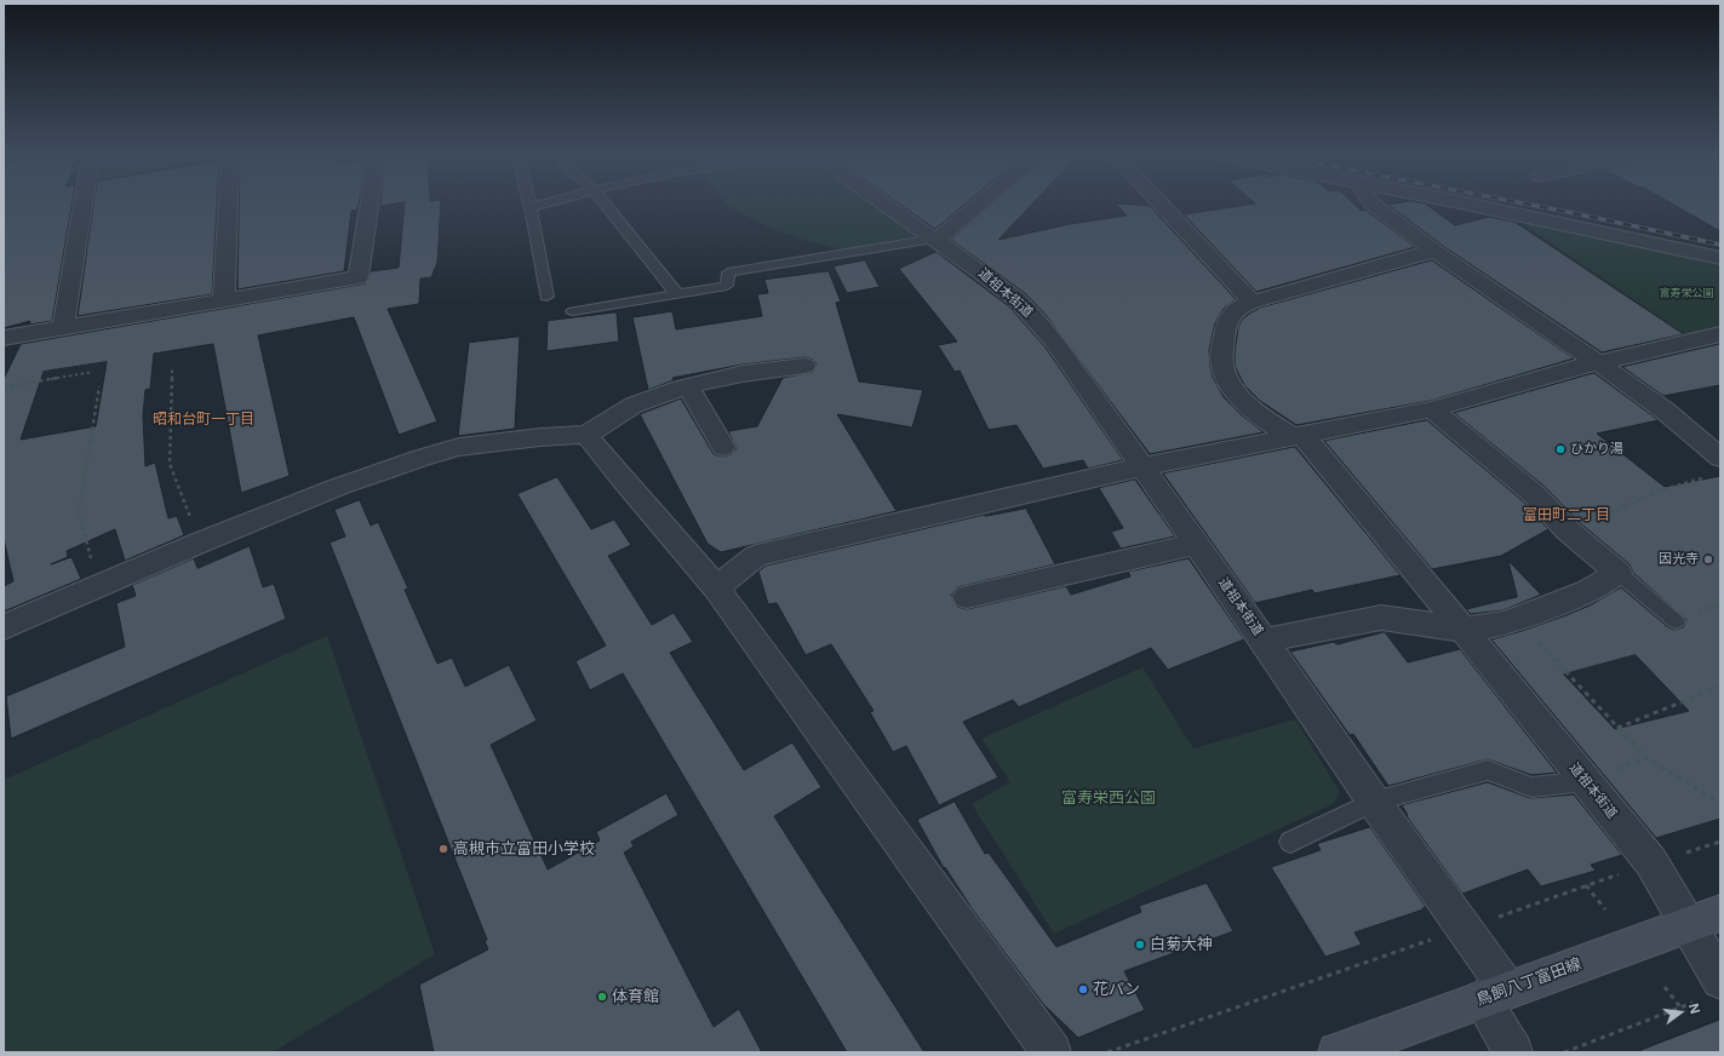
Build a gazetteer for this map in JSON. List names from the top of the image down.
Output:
{
  "streets": {
    "main road": ["鳥飼八丁富田線"],
    "street": ["道祖本街道"]
  },
  "crossings": [
    ["道祖本街道", "鳥飼八丁富田線"]
  ],
  "districts": ["昭和台町一丁目", "富田町二丁目"],
  "parks": ["富寿栄公園", "富寿栄西公園"],
  "places": [
    "ひかり湯",
    "因光寺",
    "高槻市立富田小学校",
    "白菊大神",
    "花パン",
    "体育館"
  ],
  "north": "right"
}
